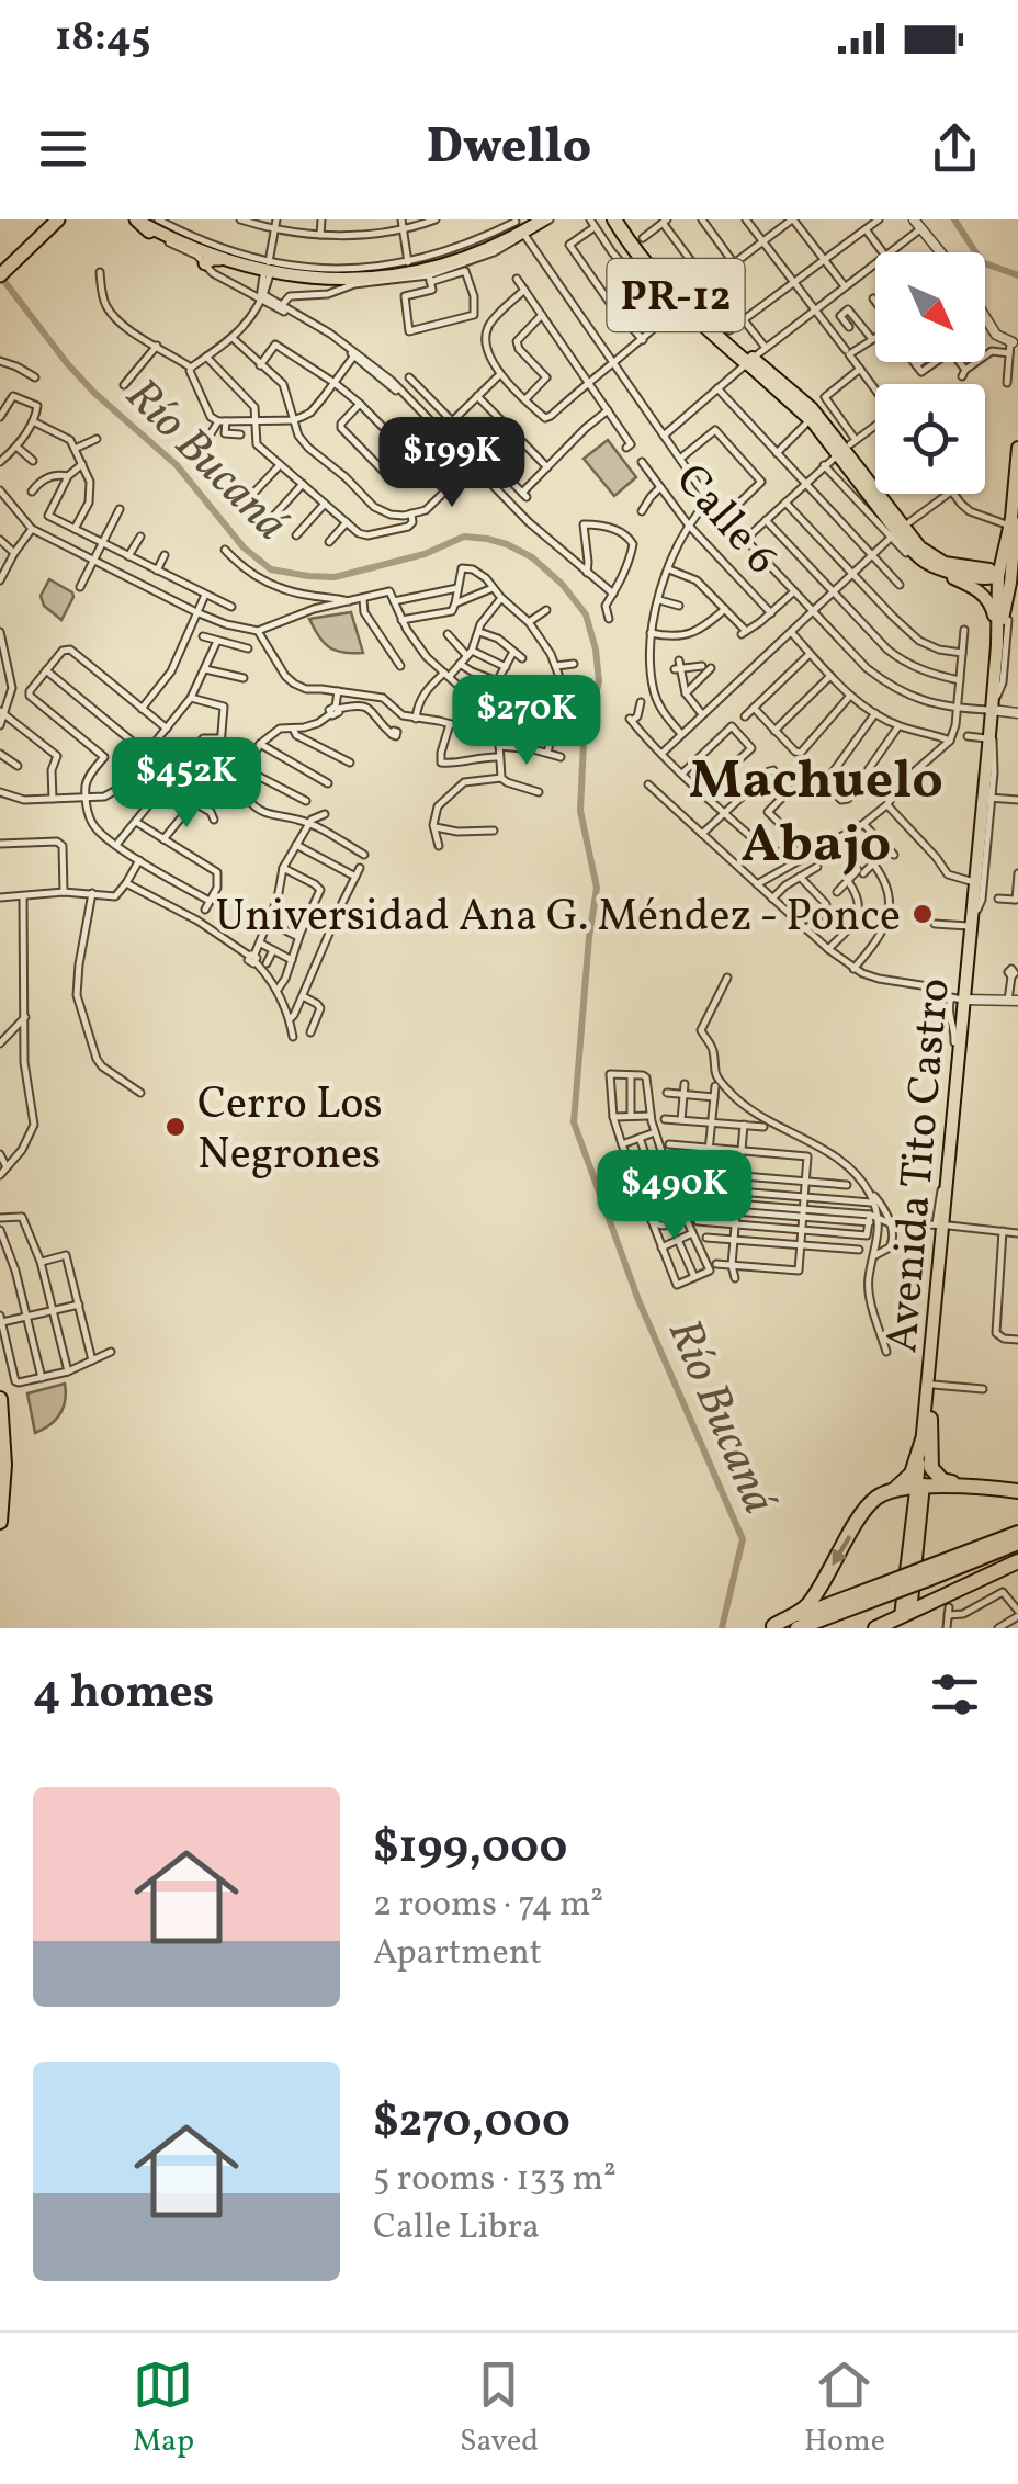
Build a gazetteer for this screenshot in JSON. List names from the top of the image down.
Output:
{
  "streets": {
    "highway": ["PR-12"],
    "main road": ["Avenida Tito Castro"],
    "street": ["Calle 6"]
  },
  "crossings": [
    ["PR-12", "Avenida Tito Castro"]
  ],
  "districts": ["Machuelo Abajo"],
  "water": ["Río Bucaná"],
  "places": ["Universidad Ana G. Méndez - Ponce", "Cerro Los Negrones"],
  "north": "bottom right",
  "page": {
    "status": "18:45",
    "header": "Dwello",
    "price": [
      "$199K",
      "$270K",
      "$452K",
      "$490K"
    ],
    "heading": "4 homes",
    "list": [
      {
        "name": "$199,000",
        "note": "2 rooms · 74 m² · Apartment"
      },
      {
        "name": "$270,000",
        "note": "5 rooms · 133 m² · Calle Libra"
      }
    ],
    "tabs": ["Map", "Saved", "Home"]
  }
}
